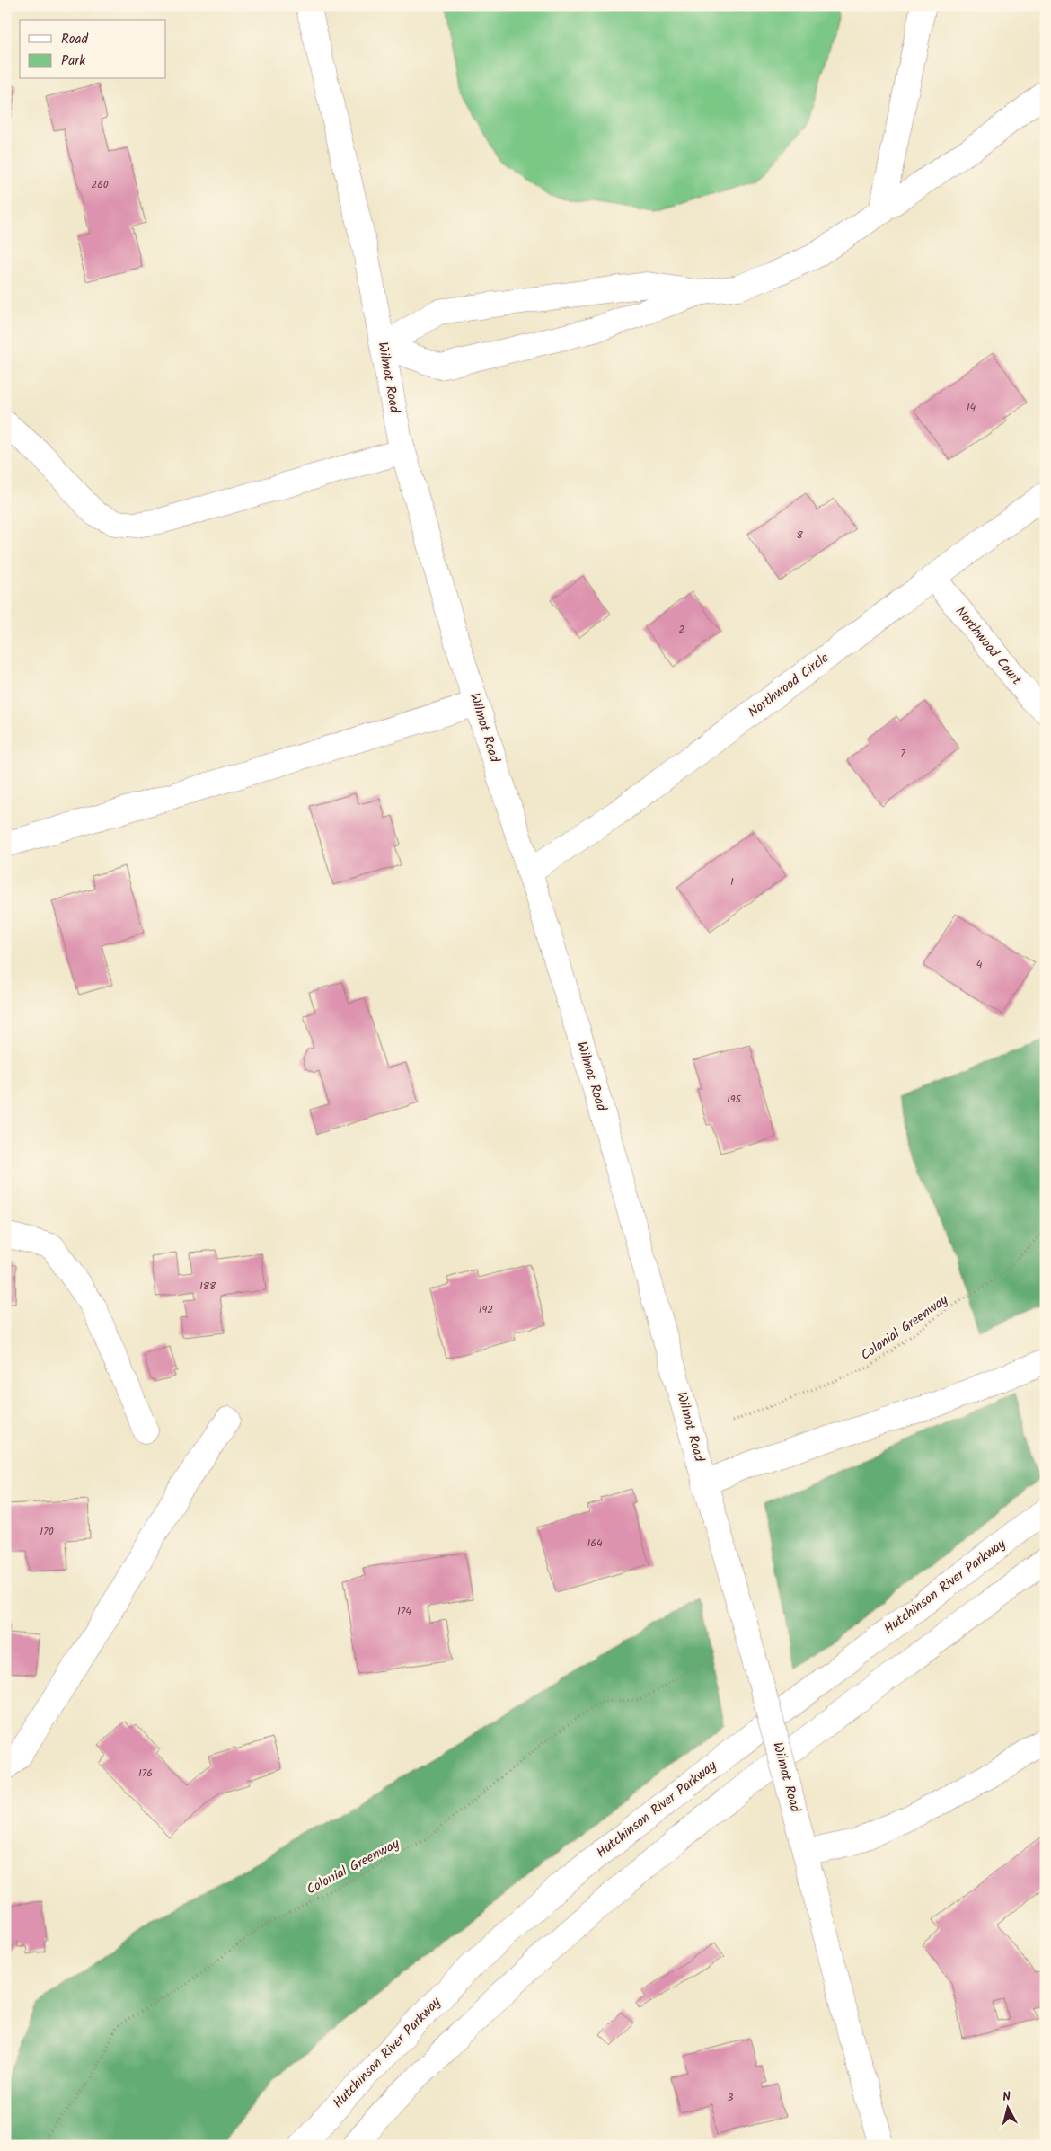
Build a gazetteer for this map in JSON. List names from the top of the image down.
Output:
{
  "streets": {
    "main road": [
      "Wilmot Road",
      "Northwood Court",
      "Northwood Circle",
      "Hutchinson River Parkway"
    ],
    "path": ["Colonial Greenway"]
  },
  "crossings": [
    ["Wilmot Road", "Northwood Circle"],
    ["Northwood Court", "Northwood Circle"]
  ],
  "house_numbers": [
    "260",
    "14",
    "8",
    "2",
    "7",
    "1",
    "4",
    "195",
    "188",
    "192",
    "170",
    "164",
    "174",
    "176",
    "3"
  ],
  "legend": ["Road", "Park"],
  "north": "top"
}
